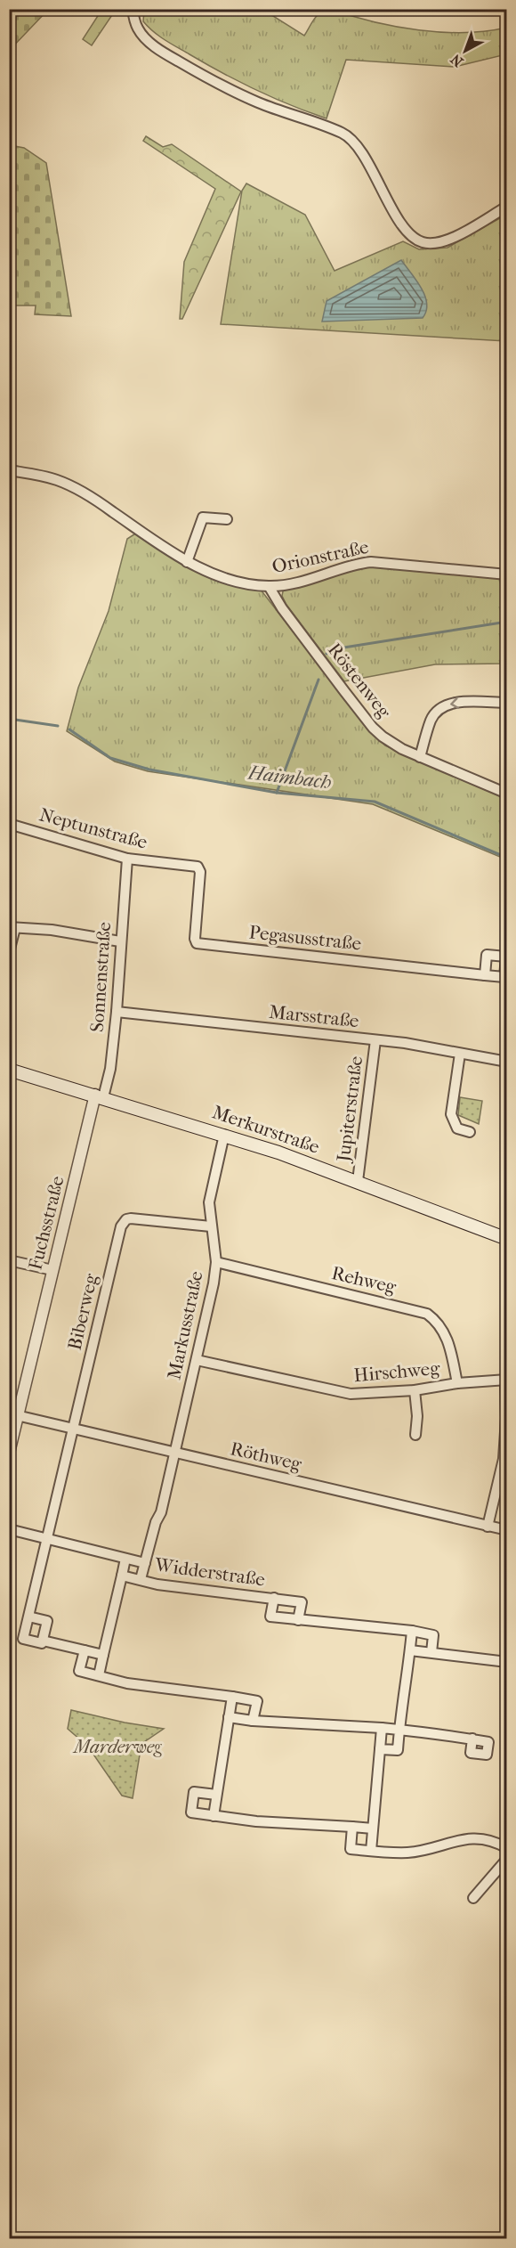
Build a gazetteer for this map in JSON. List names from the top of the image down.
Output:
{
  "streets": {
    "main road": ["Merkurstraße"],
    "street": [
      "Orionstraße",
      "Röstenweg",
      "Neptunstraße",
      "Pegasusstraße",
      "Sonnenstraße",
      "Marsstraße",
      "Jupiterstraße",
      "Fuchsstraße",
      "Rehweg",
      "Biberweg",
      "Markusstraße",
      "Hirschweg",
      "Röthweg",
      "Widderstraße"
    ]
  },
  "crossings": [
    ["Orionstraße", "Röstenweg"],
    ["Neptunstraße", "Pegasusstraße"],
    ["Neptunstraße", "Sonnenstraße"],
    ["Sonnenstraße", "Marsstraße"],
    ["Sonnenstraße", "Merkurstraße"],
    ["Sonnenstraße", "Fuchsstraße"],
    ["Marsstraße", "Jupiterstraße"],
    ["Jupiterstraße", "Merkurstraße"],
    ["Merkurstraße", "Fuchsstraße"],
    ["Merkurstraße", "Markusstraße"],
    ["Fuchsstraße", "Röthweg"],
    ["Rehweg", "Markusstraße"],
    ["Rehweg", "Hirschweg"],
    ["Biberweg", "Markusstraße"],
    ["Biberweg", "Röthweg"],
    ["Biberweg", "Widderstraße"],
    ["Markusstraße", "Hirschweg"],
    ["Markusstraße", "Röthweg"],
    ["Markusstraße", "Widderstraße"]
  ],
  "water": ["Haimbach"],
  "parks": ["Marderweg"],
  "north": "bottom left"
}
